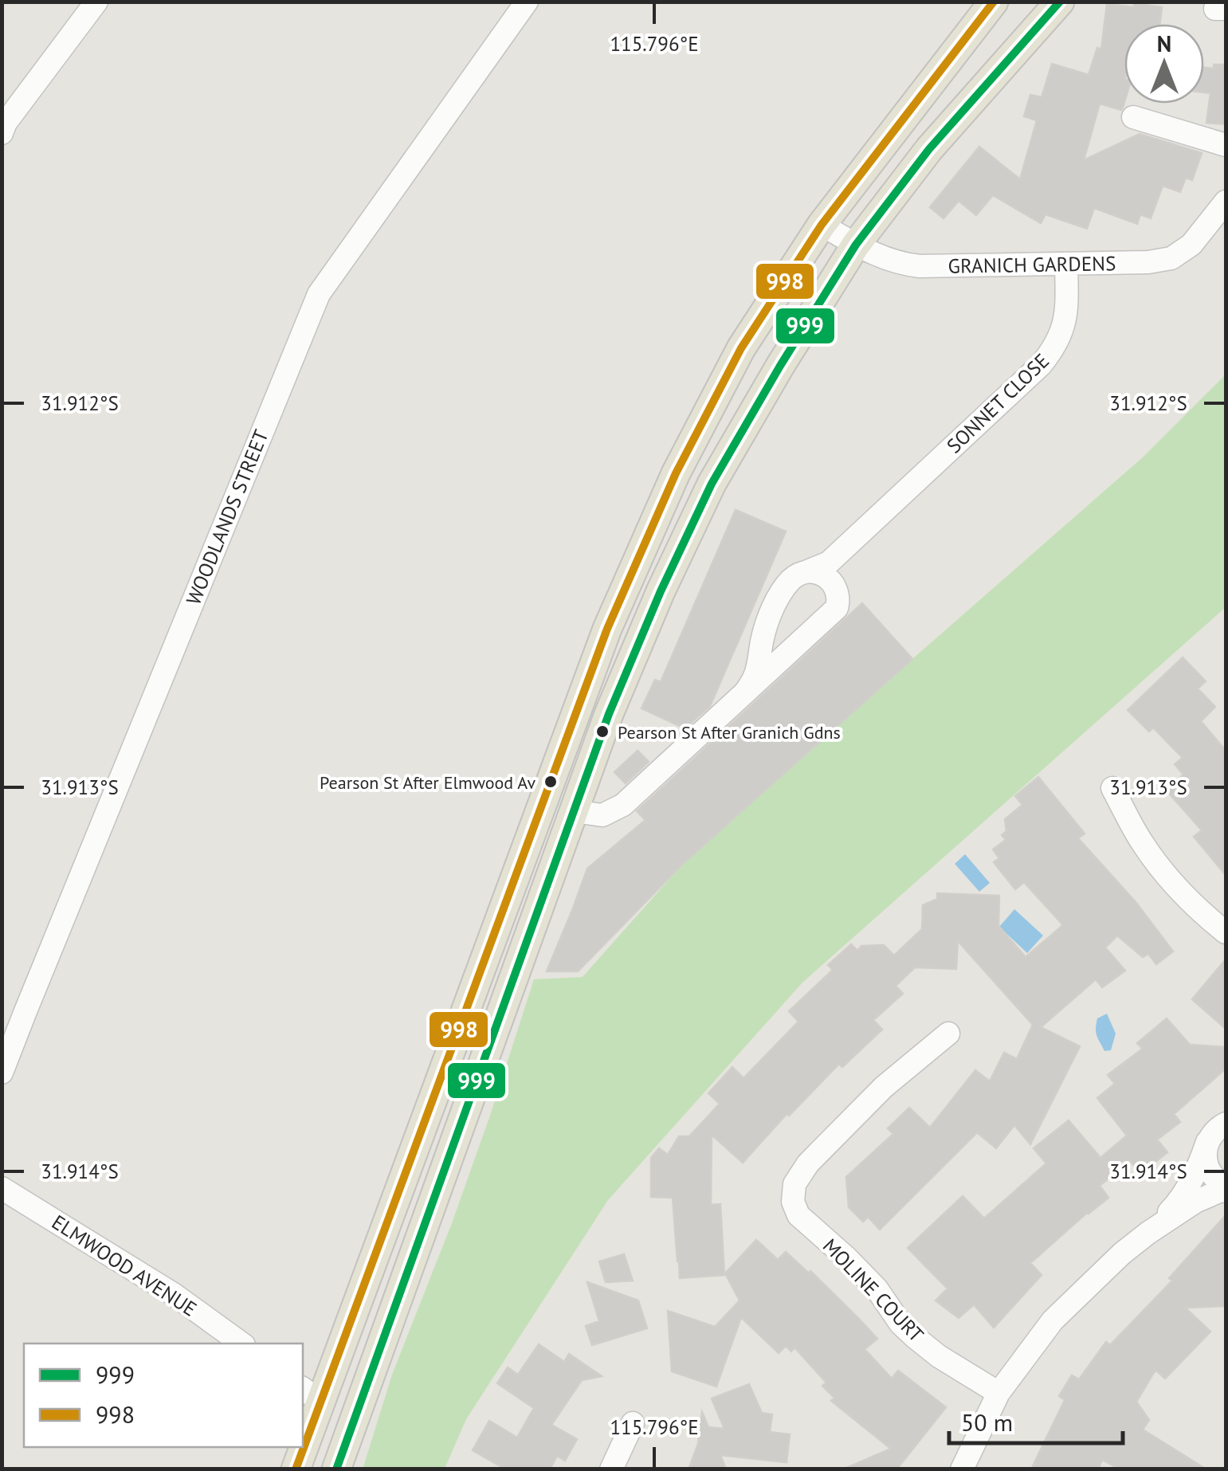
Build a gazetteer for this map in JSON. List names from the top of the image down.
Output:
{
  "streets": {
    "street": [
      "GRANICH GARDENS",
      "SONNET CLOSE",
      "WOODLANDS STREET",
      "ELMWOOD AVENUE",
      "MOLINE COURT"
    ]
  },
  "crossings": [
    ["GRANICH GARDENS", "SONNET CLOSE"]
  ],
  "places": ["Pearson St After Granich Gdns", "Pearson St After Elmwood Av"],
  "lines": ["transit line 999", "transit line 998"],
  "legend": ["999", "998"],
  "scale_bar": "50 m",
  "north": "top",
  "coordinates": [
    "115.796°E",
    "31.912°S",
    "31.913°S",
    "31.914°S"
  ]
}
